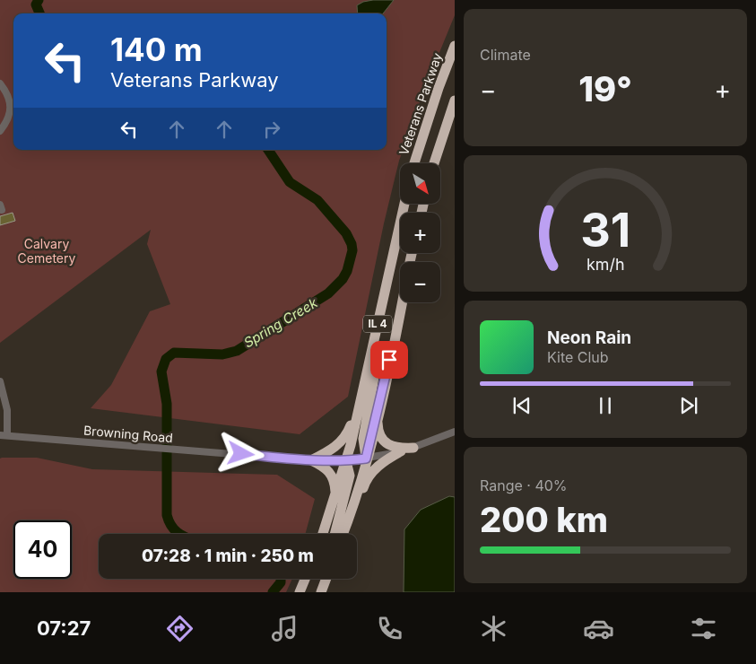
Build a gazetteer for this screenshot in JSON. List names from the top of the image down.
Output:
{
  "streets": {
    "highway": ["Veterans Parkway", "IL 4"],
    "street": ["Browning Road"]
  },
  "crossings": [
    ["IL 4", "Browning Road"]
  ],
  "water": ["Spring Creek"],
  "parks": ["Calvary Cemetery"],
  "north": "bottom right",
  "page": {
    "tile": [
      "Climate",
      ["Range · 40%", "200 km"]
    ],
    "turn": ["140 m", "Veterans Parkway"],
    "heat": ["−", "19°", "+"],
    "map_buttons": ["+", "−"],
    "song": ["Neon Rain", "Kite Club"],
    "limit": "40",
    "trip": "07:28 · 1 min · 250 m",
    "tabs": "07:27",
    "gauge": ["31", "km/h"]
  }
}
